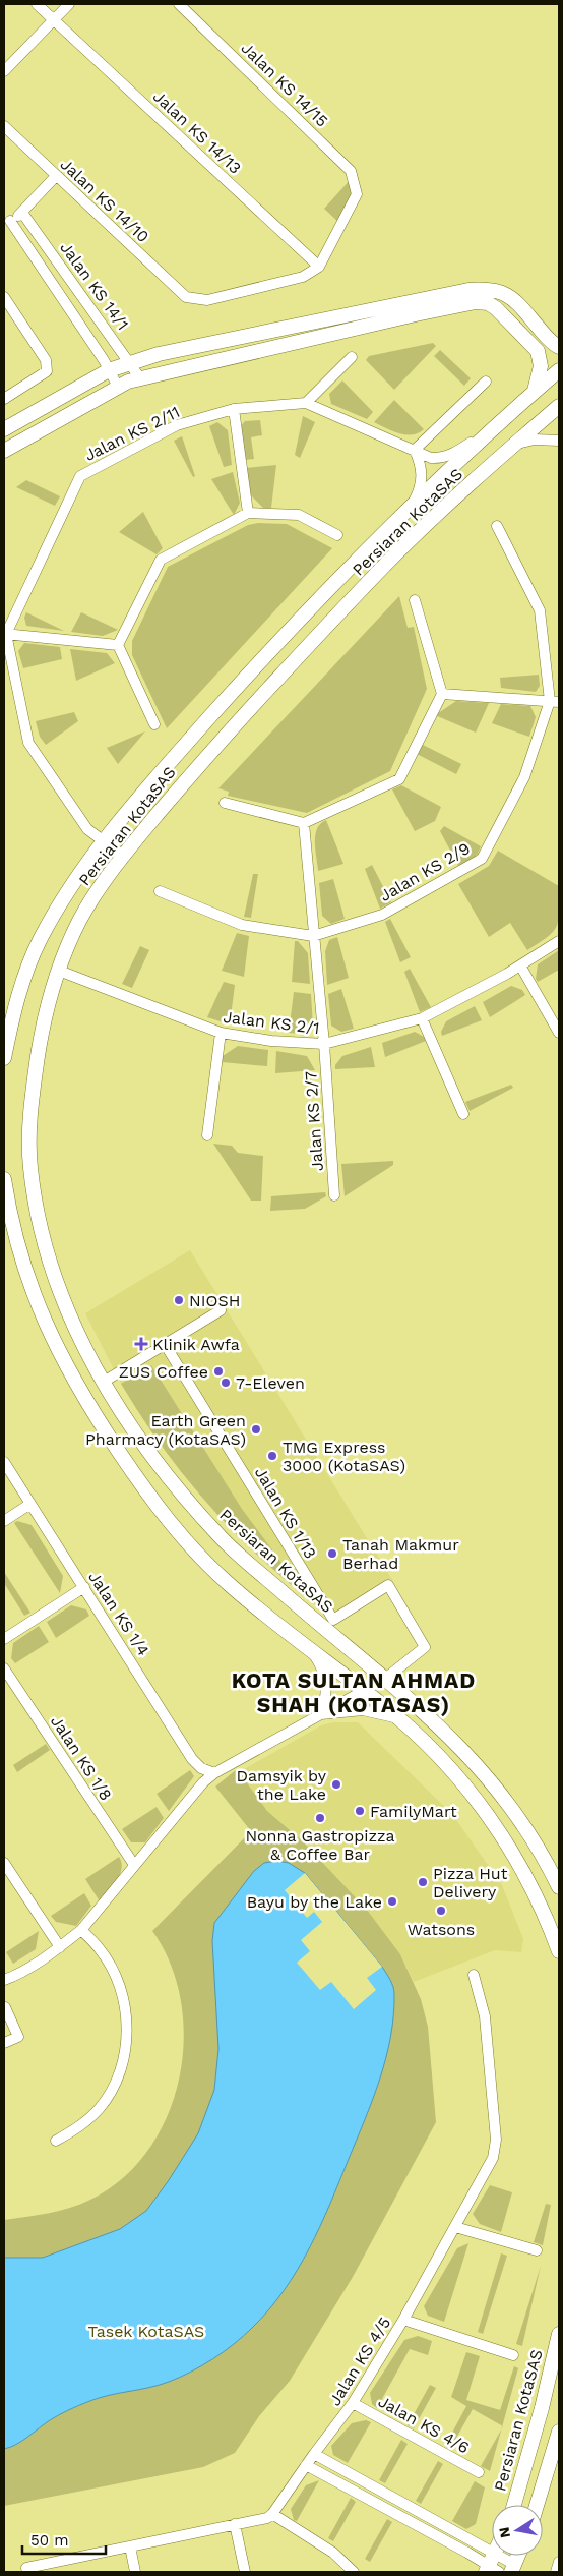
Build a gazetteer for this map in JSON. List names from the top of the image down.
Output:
{
  "streets": {
    "main road": ["Persiaran KotaSAS"],
    "street": [
      "Jalan KS 14/15",
      "Jalan KS 14/13",
      "Jalan KS 14/10",
      "Jalan KS 14/1",
      "Jalan KS 2/11",
      "Jalan KS 2/9",
      "Jalan KS 2/1",
      "Jalan KS 2/7",
      "Jalan KS 1/13",
      "Jalan KS 1/4",
      "Jalan KS 1/8",
      "Jalan KS 4/5",
      "Jalan KS 4/6"
    ]
  },
  "crossings": [
    ["Jalan KS 14/15", "Jalan KS 14/13"],
    ["Jalan KS 14/15", "Jalan KS 14/10"],
    ["Jalan KS 14/13", "Jalan KS 14/10"],
    ["Jalan KS 2/11", "Persiaran KotaSAS"],
    ["Persiaran KotaSAS", "Jalan KS 2/1"],
    ["Persiaran KotaSAS", "Jalan KS 1/13"],
    ["Jalan KS 2/9", "Jalan KS 2/7"],
    ["Jalan KS 2/1", "Jalan KS 2/7"],
    ["Jalan KS 4/5", "Jalan KS 4/6"]
  ],
  "districts": ["KOTA SULTAN AHMAD SHAH (KOTASAS)"],
  "parks": ["Tasek KotaSAS"],
  "places": {
    "other": [
      "NIOSH",
      "ZUS Coffee",
      "7-Eleven",
      "Earth Green Pharmacy (KotaSAS)",
      "TMG Express 3000 (KotaSAS)",
      "Tanah Makmur Berhad",
      "Damsyik by the Lake",
      "FamilyMart",
      "Nonna Gastropizza & Coffee Bar",
      "Pizza Hut Delivery",
      "Bayu by the Lake",
      "Watsons"
    ],
    "health": ["Klinik Awfa"]
  },
  "scale_bar": "50 m",
  "north": "left"
}
